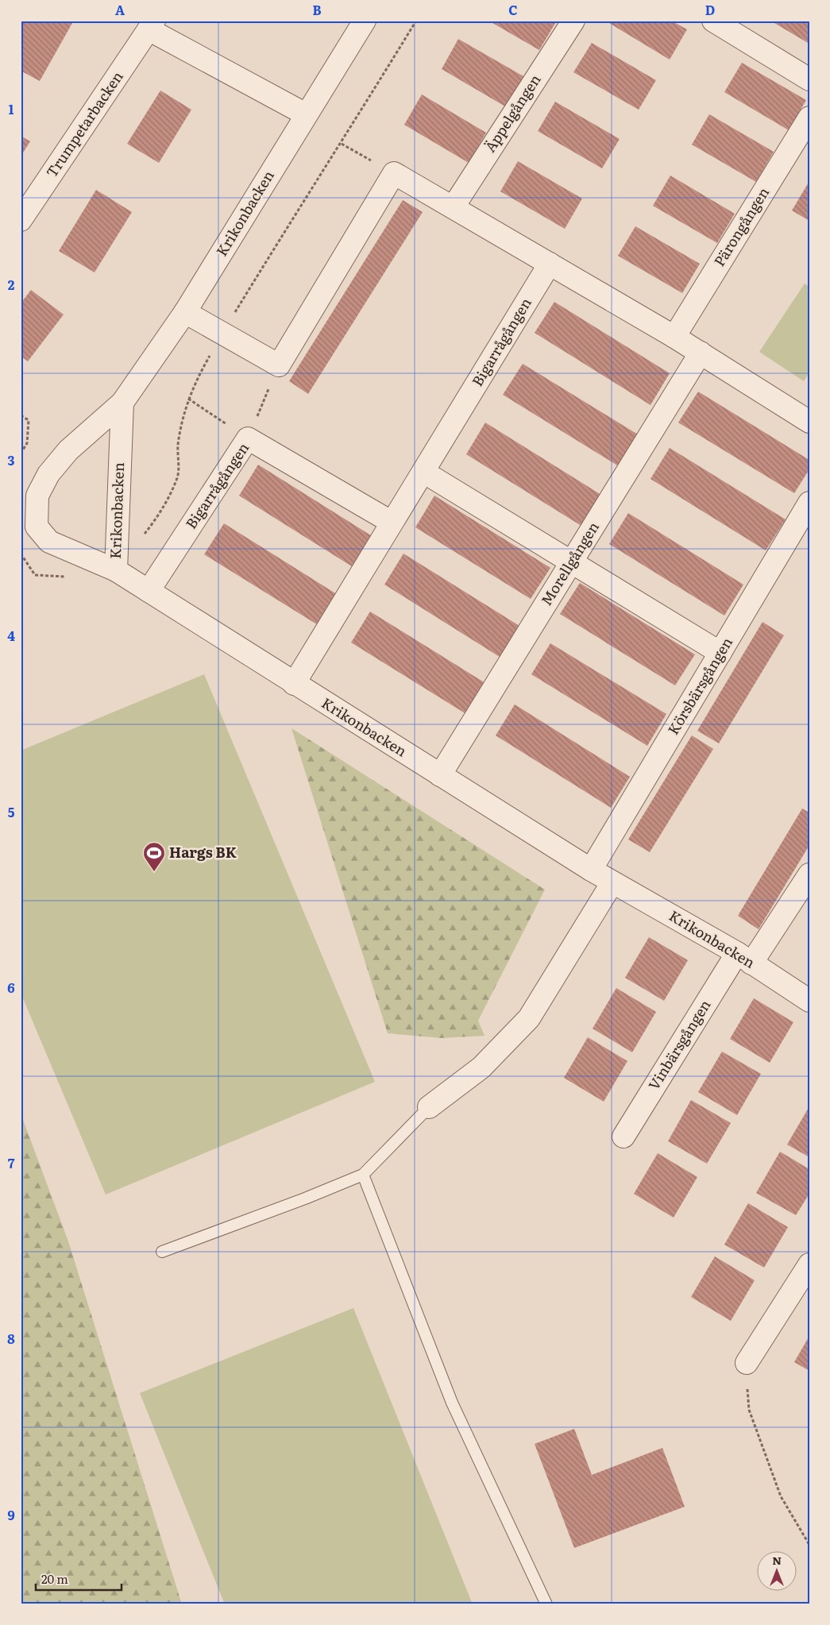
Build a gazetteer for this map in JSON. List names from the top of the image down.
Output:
{
  "streets": {
    "street": [
      "Äppelgången",
      "Trumpetarbacken",
      "Krikonbacken",
      "Pärongången",
      "Bigarrågången",
      "Morellgången",
      "Körsbärsgången",
      "Vinbärsgången"
    ]
  },
  "crossings": [
    ["Trumpetarbacken", "Krikonbacken"],
    ["Krikonbacken", "Bigarrågången"],
    ["Krikonbacken", "Morellgången"],
    ["Krikonbacken", "Körsbärsgången"],
    ["Krikonbacken", "Vinbärsgången"]
  ],
  "places": {
    "sports": ["Hargs BK"]
  },
  "scale_bar": "20 m",
  "north": "top",
  "grid": {
    "columns": [
      "A",
      "B",
      "C",
      "D"
    ],
    "rows": [
      "1",
      "2",
      "3",
      "4",
      "5",
      "6",
      "7",
      "8",
      "9"
    ]
  }
}
